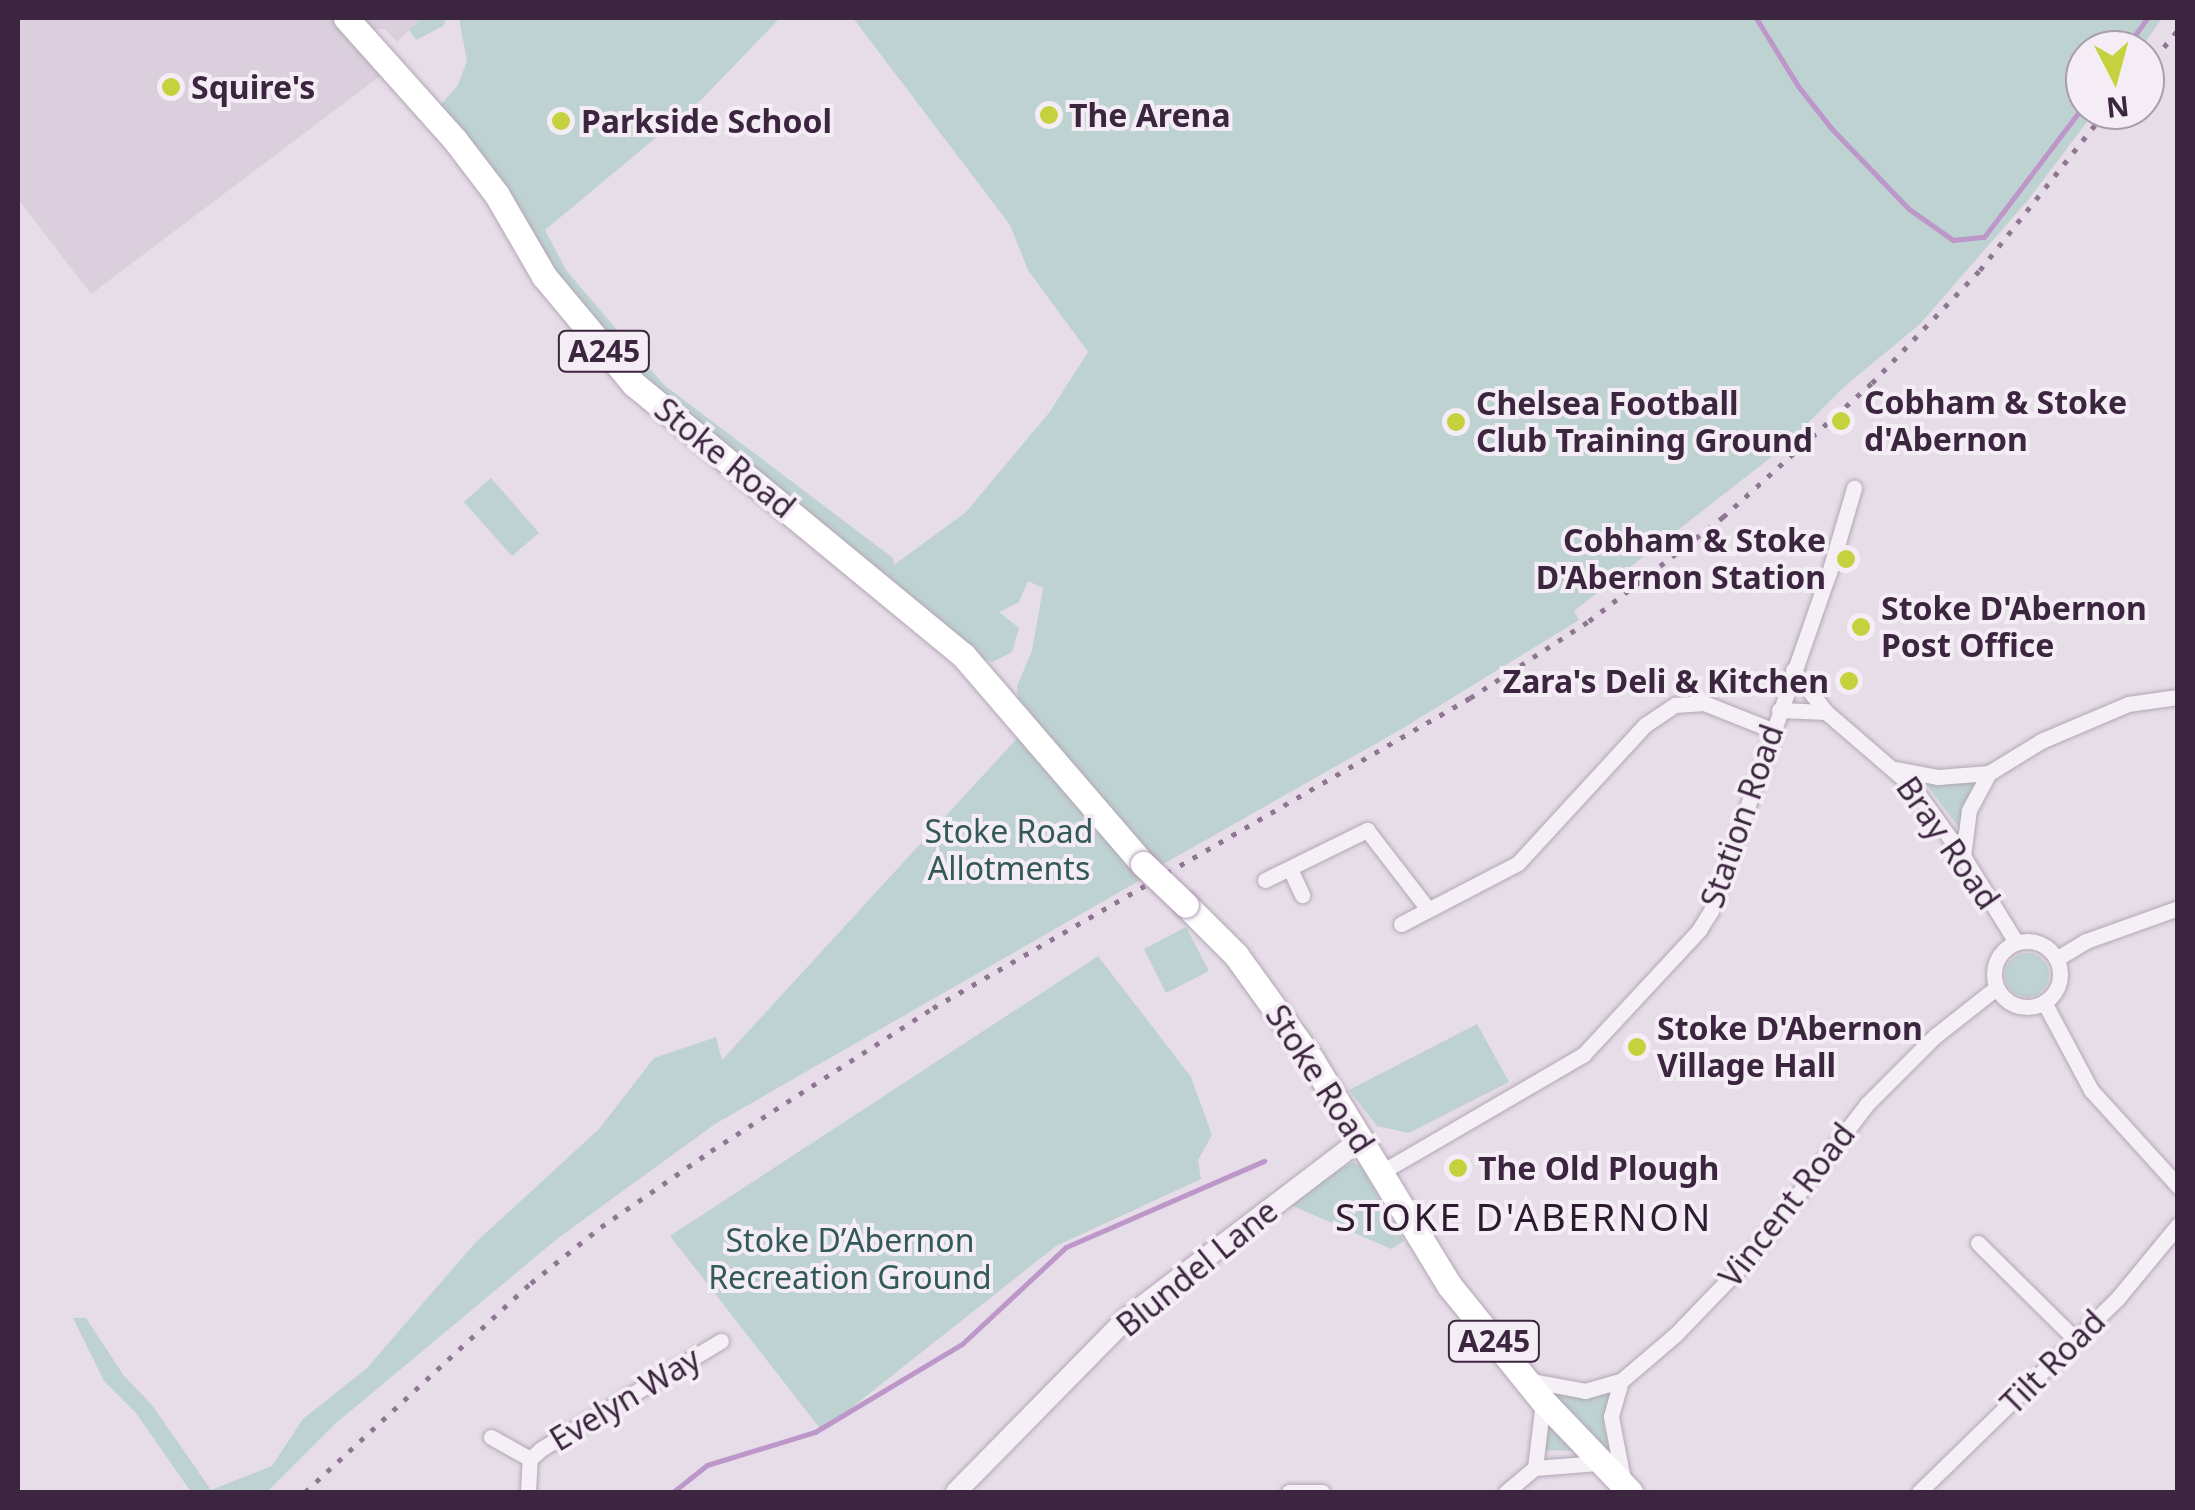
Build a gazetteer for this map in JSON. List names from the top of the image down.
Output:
{
  "streets": {
    "main road": ["A245", "Stoke Road"],
    "street": [
      "Station Road",
      "Bray Road",
      "Vincent Road",
      "Blundel Lane",
      "Tilt Road",
      "Evelyn Way"
    ]
  },
  "crossings": [
    ["Stoke Road", "Station Road"],
    ["Stoke Road", "Blundel Lane"],
    ["Station Road", "Bray Road"],
    ["Bray Road", "Vincent Road"]
  ],
  "districts": ["STOKE D'ABERNON"],
  "parks": ["Stoke Road Allotments", "Stoke D’Abernon Recreation Ground"],
  "places": [
    "Squire's",
    "The Arena",
    "Parkside School",
    "Cobham & Stoke d'Abernon",
    "Chelsea Football Club Training Ground",
    "Cobham & Stoke D'Abernon Station",
    "Stoke D'Abernon Post Office",
    "Zara's Deli & Kitchen",
    "Stoke D'Abernon Village Hall",
    "The Old Plough"
  ],
  "north": "bottom"
}
